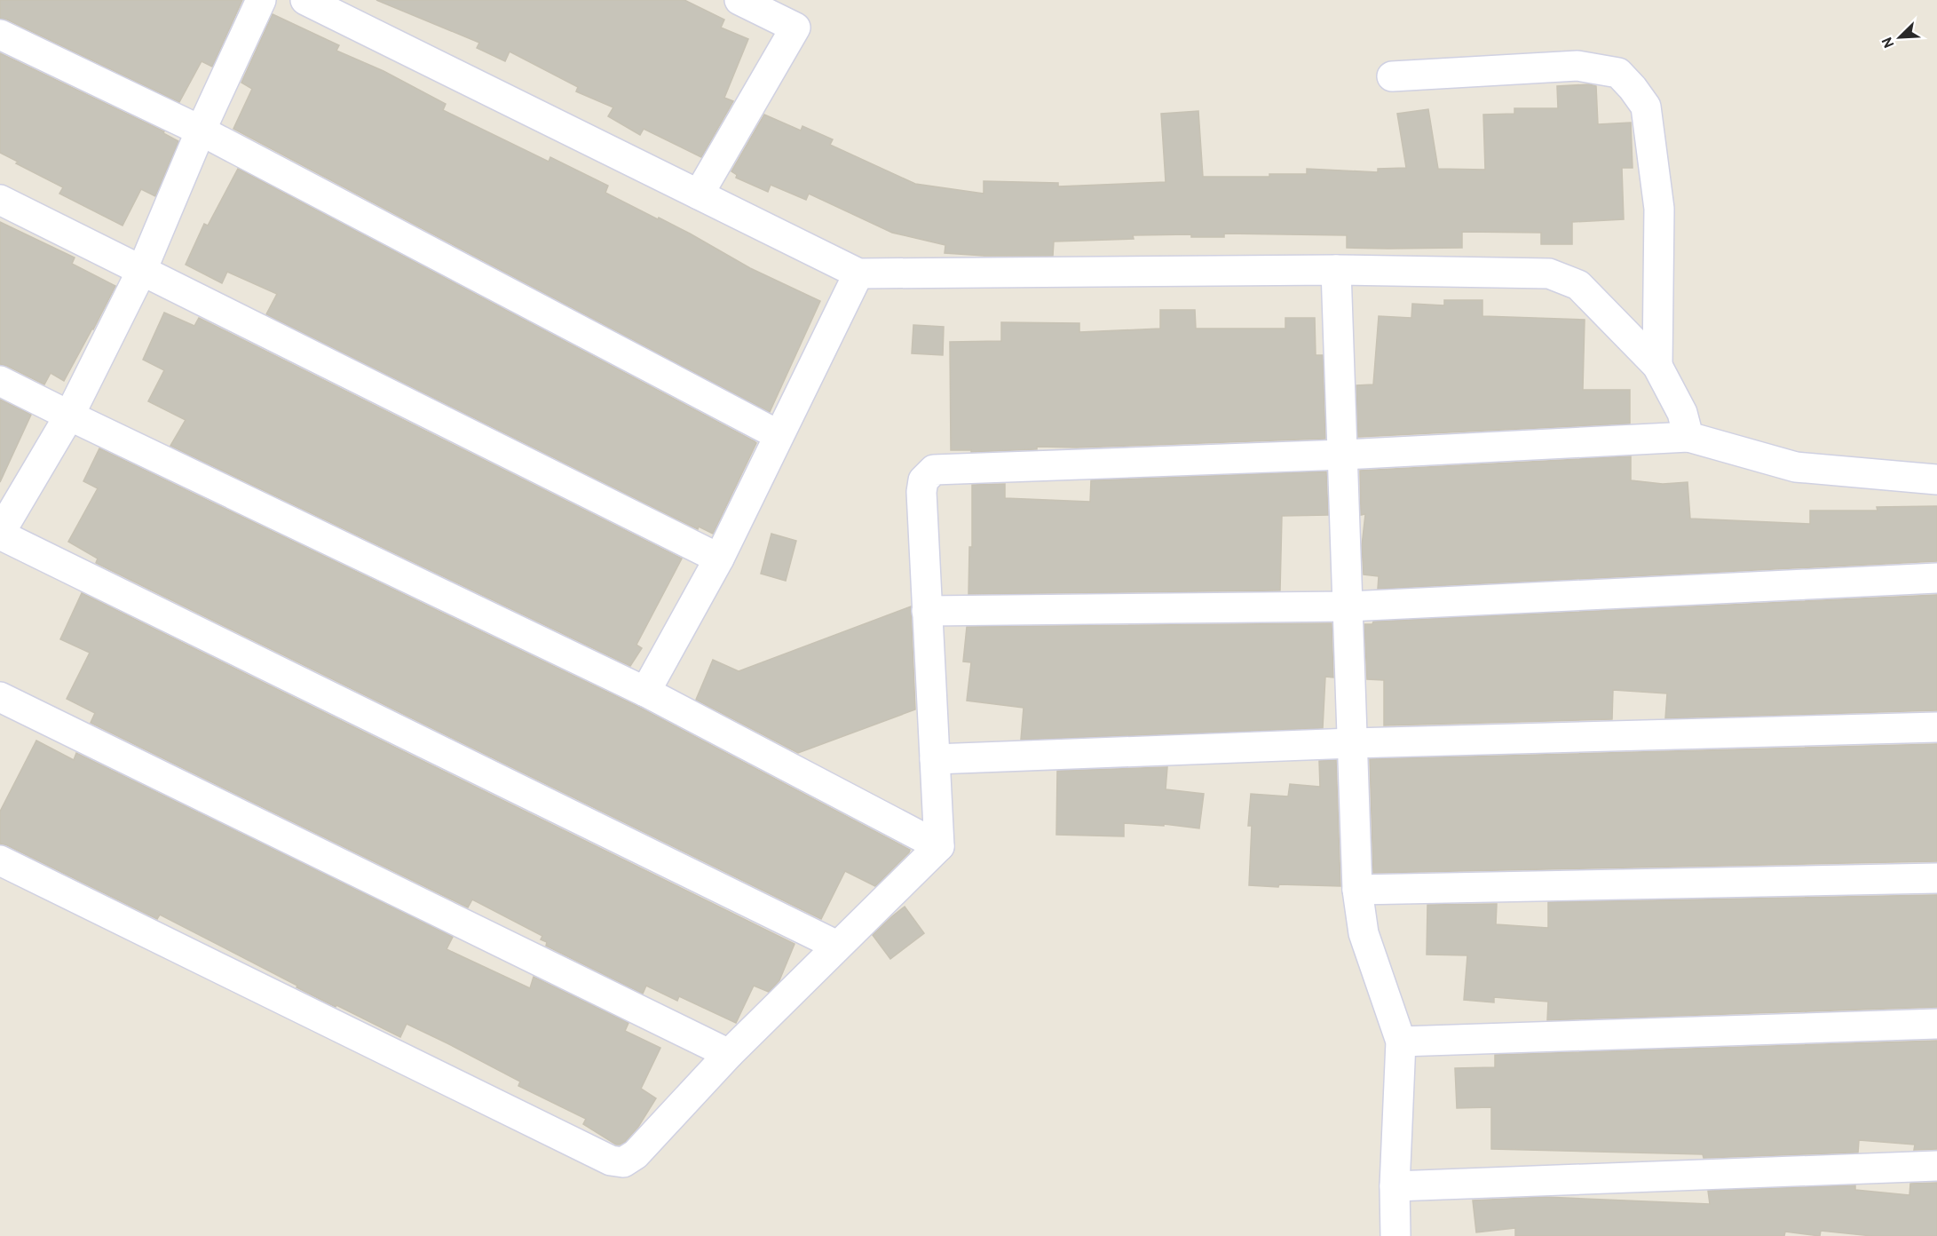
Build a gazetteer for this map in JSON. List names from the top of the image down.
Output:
{
  "north": "bottom left"
}
